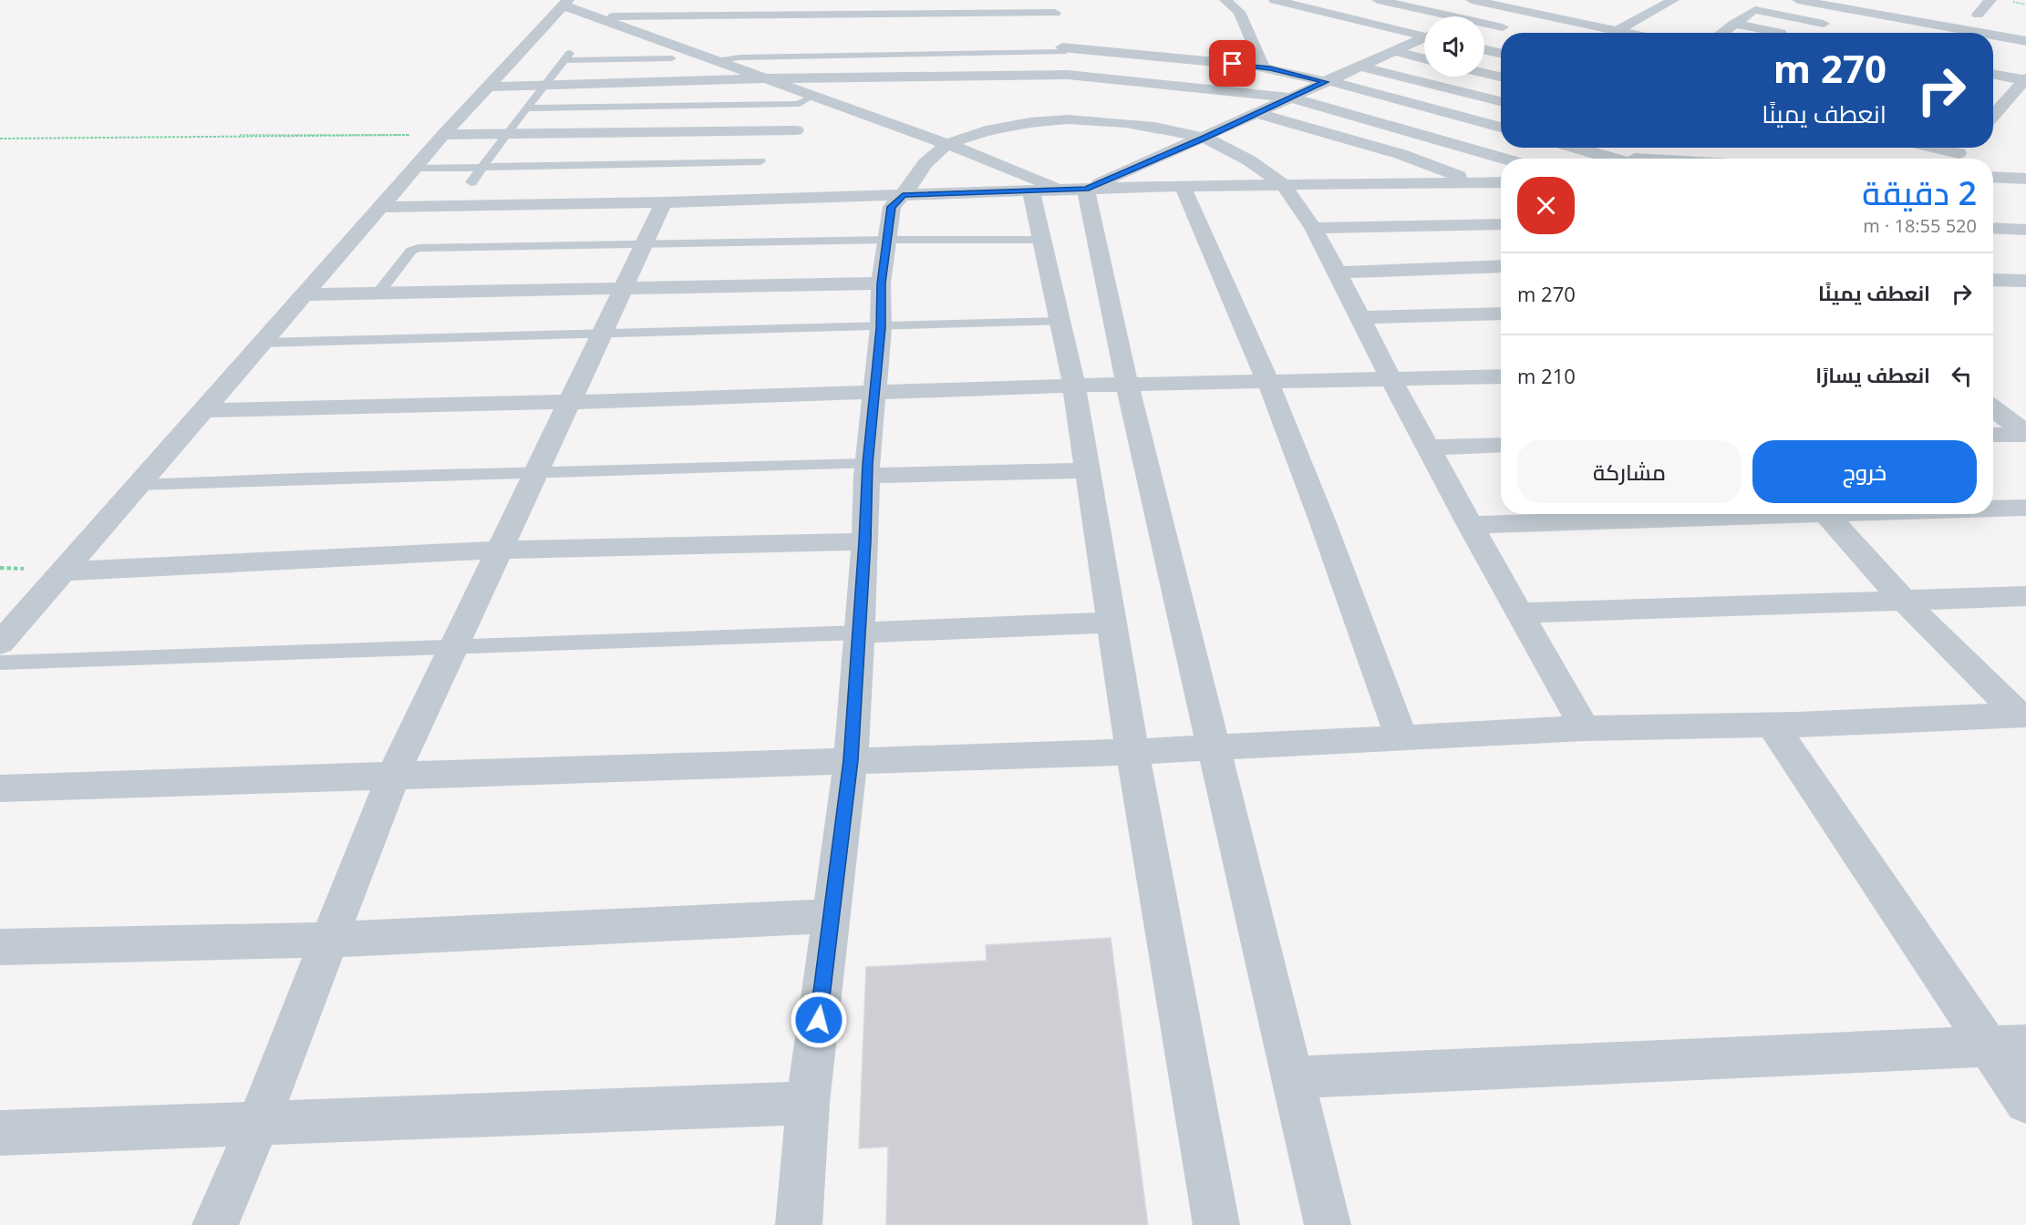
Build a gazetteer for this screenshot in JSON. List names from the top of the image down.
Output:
{
  "page": {
    "turn": ["270 m", "انعطف يمينًا"],
    "heading": ["2 دقيقة", "520 m · 18:55"],
    "list": [
      {
        "name": "انعطف يمينًا",
        "value": "270 m"
      },
      {
        "name": "انعطف يسارًا",
        "value": "210 m"
      }
    ],
    "buttons": ["خروج", "مشاركة"]
  }
}
